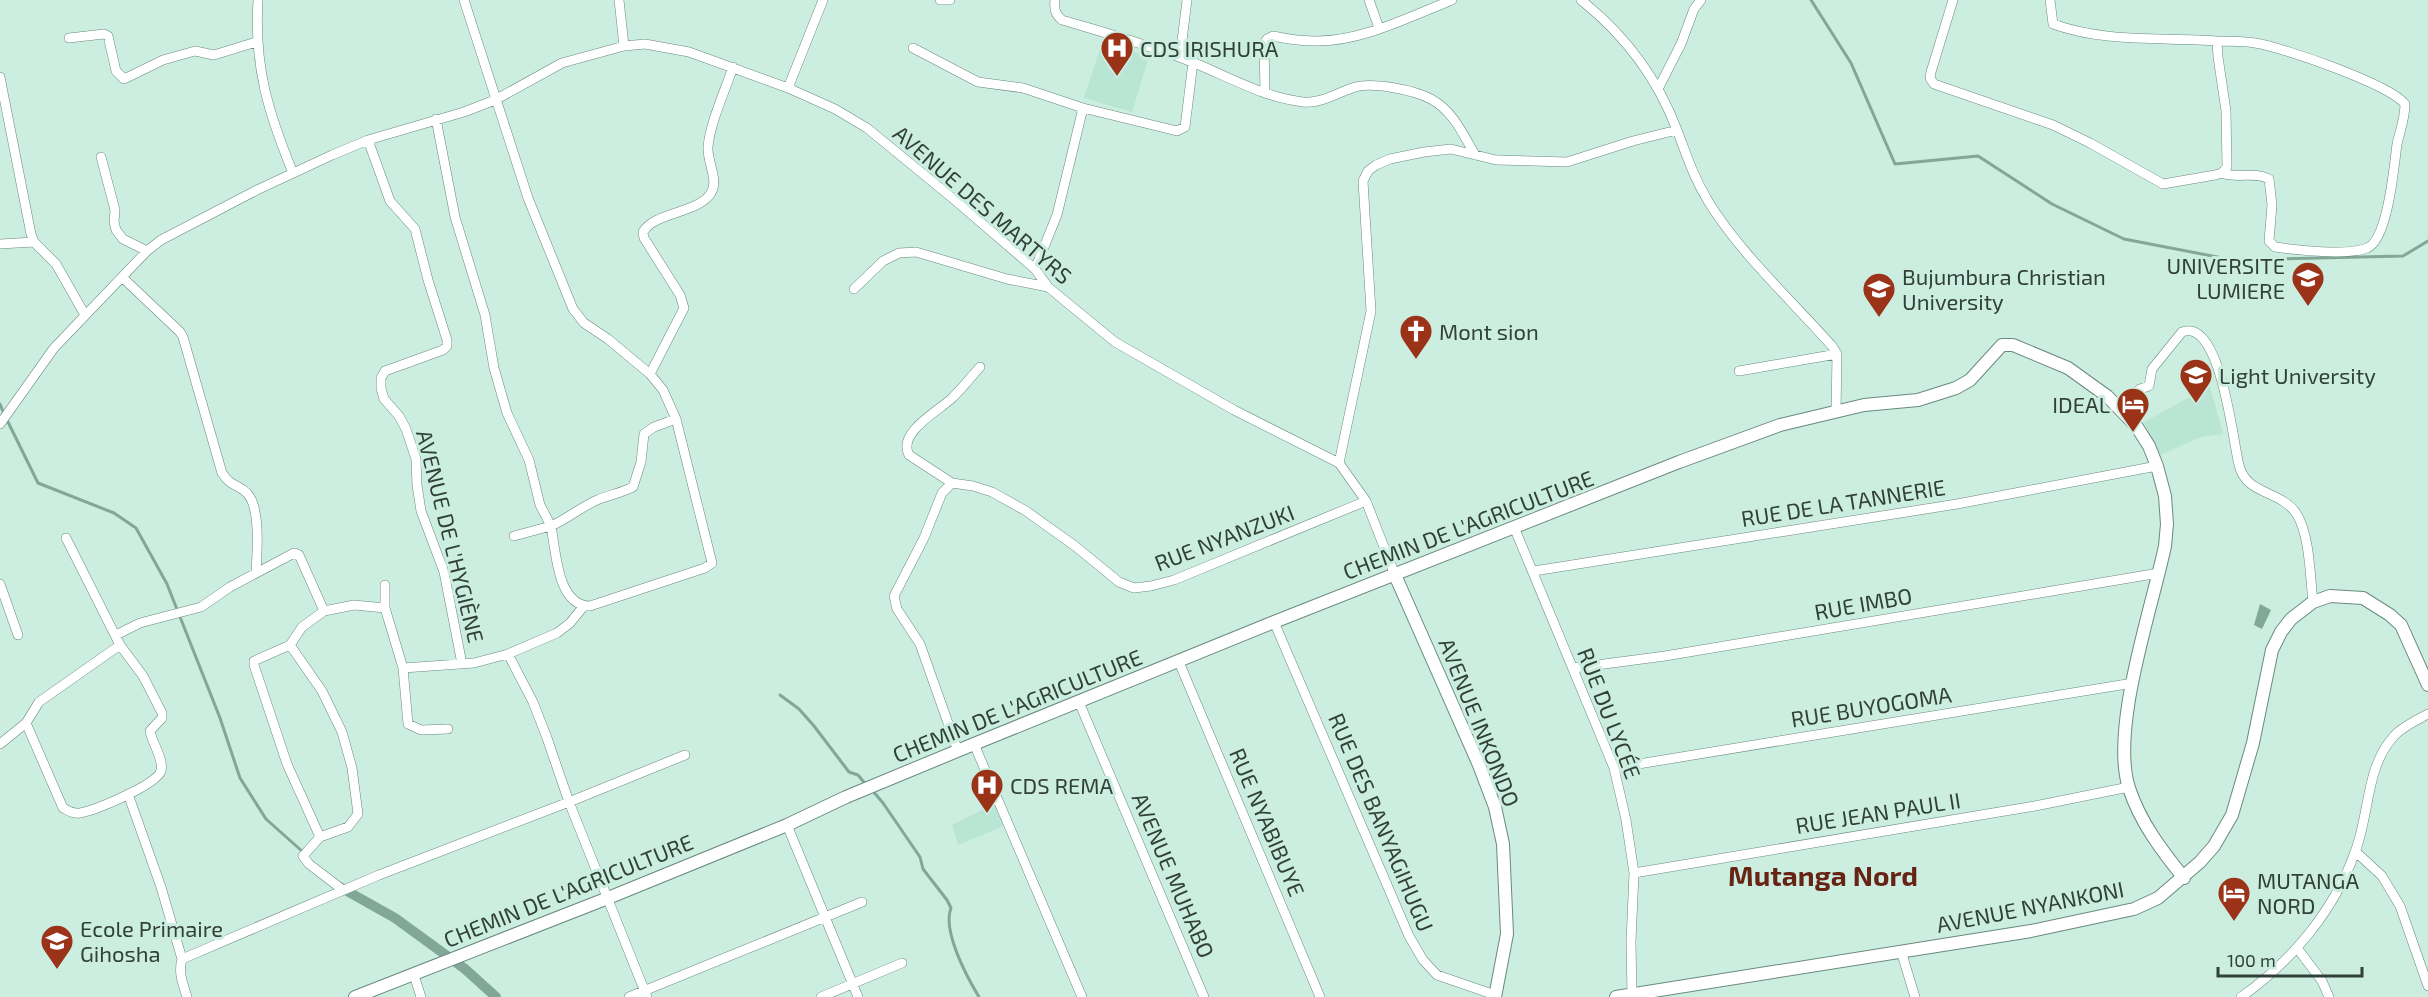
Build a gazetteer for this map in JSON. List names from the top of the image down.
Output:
{
  "streets": {
    "street": [
      "AVENUE DES MARTYRS",
      "RUE DE LA TANNERIE",
      "CHEMIN DE L'AGRICULTURE",
      "AVENUE DE L'HYGIÈNE",
      "RUE NYANZUKI",
      "RUE IMBO",
      "RUE BUYOGOMA",
      "RUE DU LYCÉE",
      "AVENUE INKONDO",
      "RUE JEAN PAUL II",
      "RUE NYABIBUYE",
      "RUE DES BANYAGIHUGU",
      "AVENUE MUHABO",
      "AVENUE NYANKONI"
    ]
  },
  "crossings": [
    ["AVENUE DES MARTYRS", "CHEMIN DE L'AGRICULTURE"],
    ["AVENUE DES MARTYRS", "AVENUE DE L'HYGIÈNE"],
    ["AVENUE DES MARTYRS", "RUE NYANZUKI"],
    ["AVENUE DES MARTYRS", "AVENUE INKONDO"],
    ["RUE DE LA TANNERIE", "CHEMIN DE L'AGRICULTURE"],
    ["RUE DE LA TANNERIE", "RUE DU LYCÉE"],
    ["CHEMIN DE L'AGRICULTURE", "AVENUE DE L'HYGIÈNE"],
    ["CHEMIN DE L'AGRICULTURE", "RUE IMBO"],
    ["CHEMIN DE L'AGRICULTURE", "RUE BUYOGOMA"],
    ["CHEMIN DE L'AGRICULTURE", "RUE DU LYCÉE"],
    ["CHEMIN DE L'AGRICULTURE", "AVENUE INKONDO"],
    ["CHEMIN DE L'AGRICULTURE", "RUE JEAN PAUL II"],
    ["CHEMIN DE L'AGRICULTURE", "RUE NYABIBUYE"],
    ["CHEMIN DE L'AGRICULTURE", "RUE DES BANYAGIHUGU"],
    ["CHEMIN DE L'AGRICULTURE", "AVENUE MUHABO"],
    ["CHEMIN DE L'AGRICULTURE", "AVENUE NYANKONI"],
    ["RUE IMBO", "RUE DU LYCÉE"],
    ["RUE BUYOGOMA", "RUE DU LYCÉE"],
    ["RUE DU LYCÉE", "RUE JEAN PAUL II"],
    ["RUE DU LYCÉE", "AVENUE NYANKONI"],
    ["AVENUE INKONDO", "RUE DES BANYAGIHUGU"]
  ],
  "districts": ["Mutanga Nord"],
  "places": {
    "hospital": ["CDS IRISHURA", "CDS REMA"],
    "school or university": [
      "UNIVERSITE LUMIERE",
      "Bujumbura Christian University",
      "Light University",
      "Ecole Primaire Gihosha"
    ],
    "church": ["Mont sion"],
    "hotel": ["IDEAL", "MUTANGA NORD"]
  },
  "scale_bar": "100 m"
}
